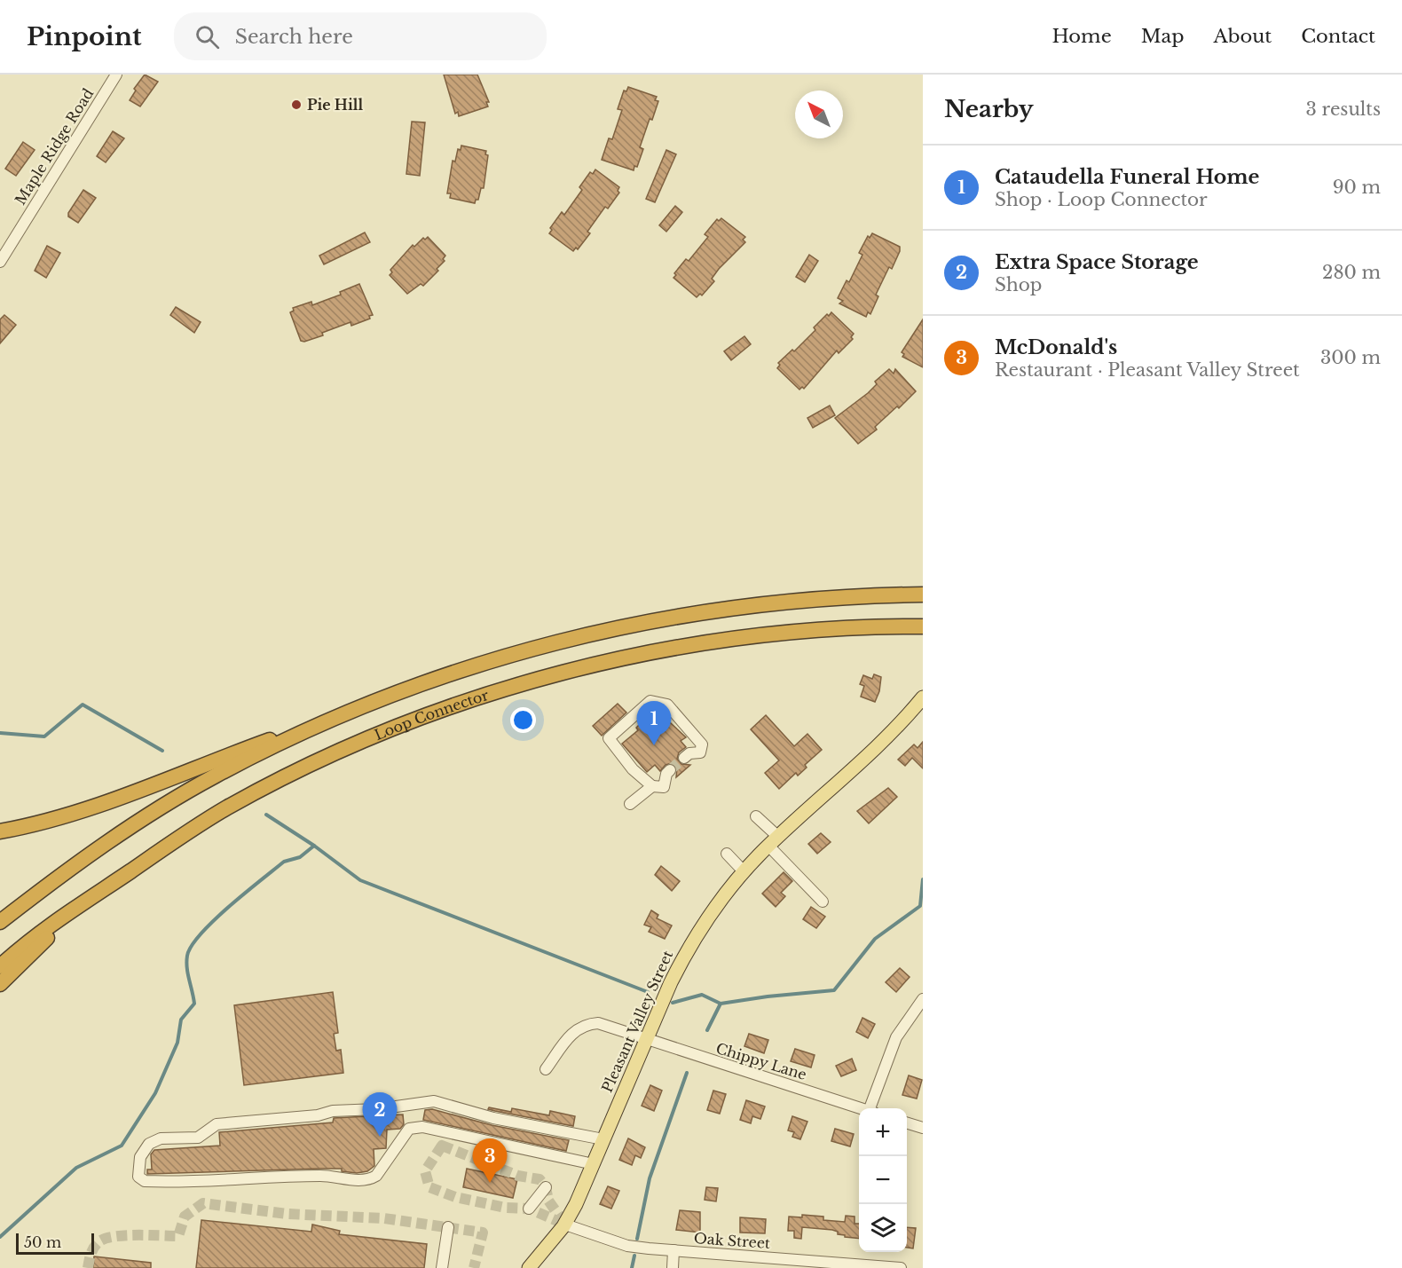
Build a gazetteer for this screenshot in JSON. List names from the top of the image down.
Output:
{
  "streets": {
    "highway": ["Loop Connector"],
    "main road": ["Pleasant Valley Street"],
    "street": ["Maple Ridge Road", "Chippy Lane", "Oak Street"]
  },
  "crossings": [
    ["Pleasant Valley Street", "Chippy Lane"],
    ["Pleasant Valley Street", "Oak Street"]
  ],
  "places": ["Pie Hill"],
  "scale_bar": "50 m",
  "north": "top left",
  "page": {
    "header": "Pinpoint",
    "search": "Search here",
    "nav": [
      "Home",
      "Map",
      "About",
      "Contact"
    ],
    "heading": ["Nearby", "3 results"],
    "list": [
      {
        "mark": "1",
        "name": "Cataudella Funeral Home",
        "note": "Shop · Loop Connector",
        "value": "90 m"
      },
      {
        "mark": "2",
        "name": "Extra Space Storage",
        "note": "Shop",
        "value": "280 m"
      },
      {
        "mark": "3",
        "name": "McDonald's",
        "note": "Restaurant · Pleasant Valley Street",
        "value": "300 m"
      }
    ],
    "pins": ["1", "2", "3"],
    "map_buttons": ["+", "−"],
    "scale": "50 m"
  }
}
